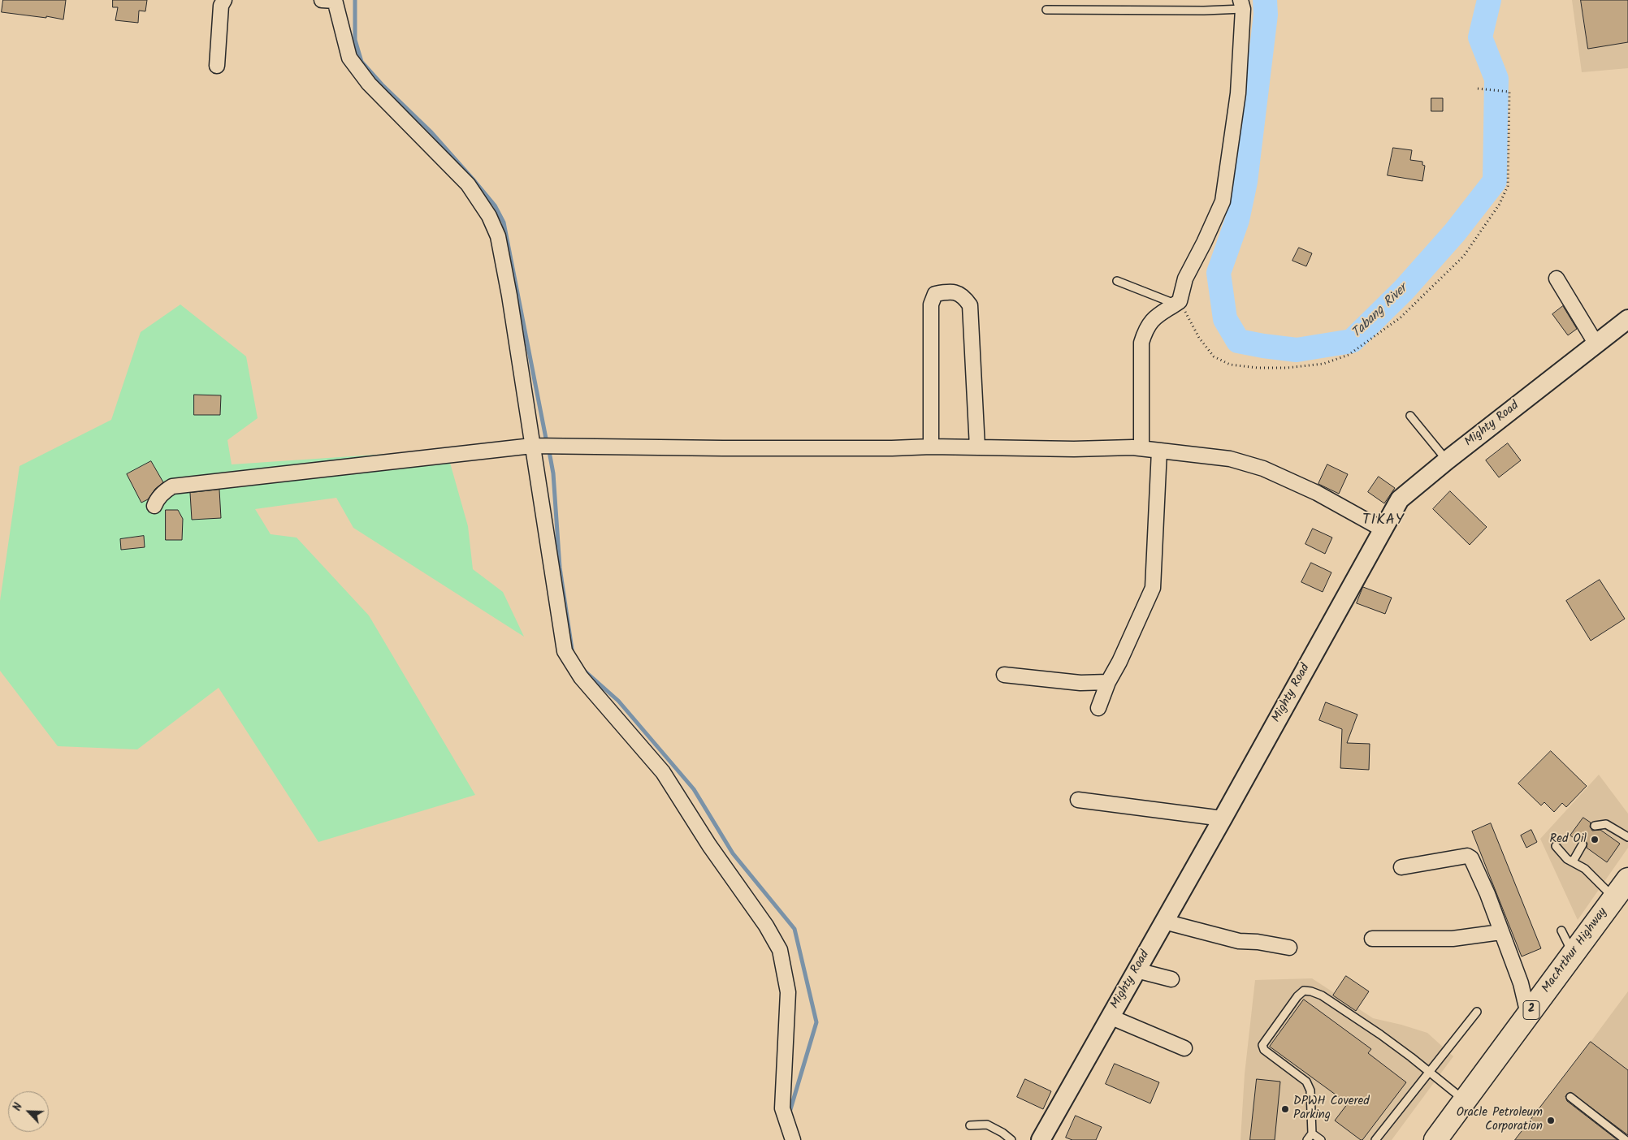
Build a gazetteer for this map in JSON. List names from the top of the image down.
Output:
{
  "streets": {
    "highway": ["MacArthur Highway", "2"],
    "street": ["Mighty Road"]
  },
  "districts": ["TIKAY"],
  "water": ["Tabang River"],
  "places": ["Red Oil", "DPWH Covered Parking", "Oracle Petroleum Corporation"],
  "north": "top left"
}
